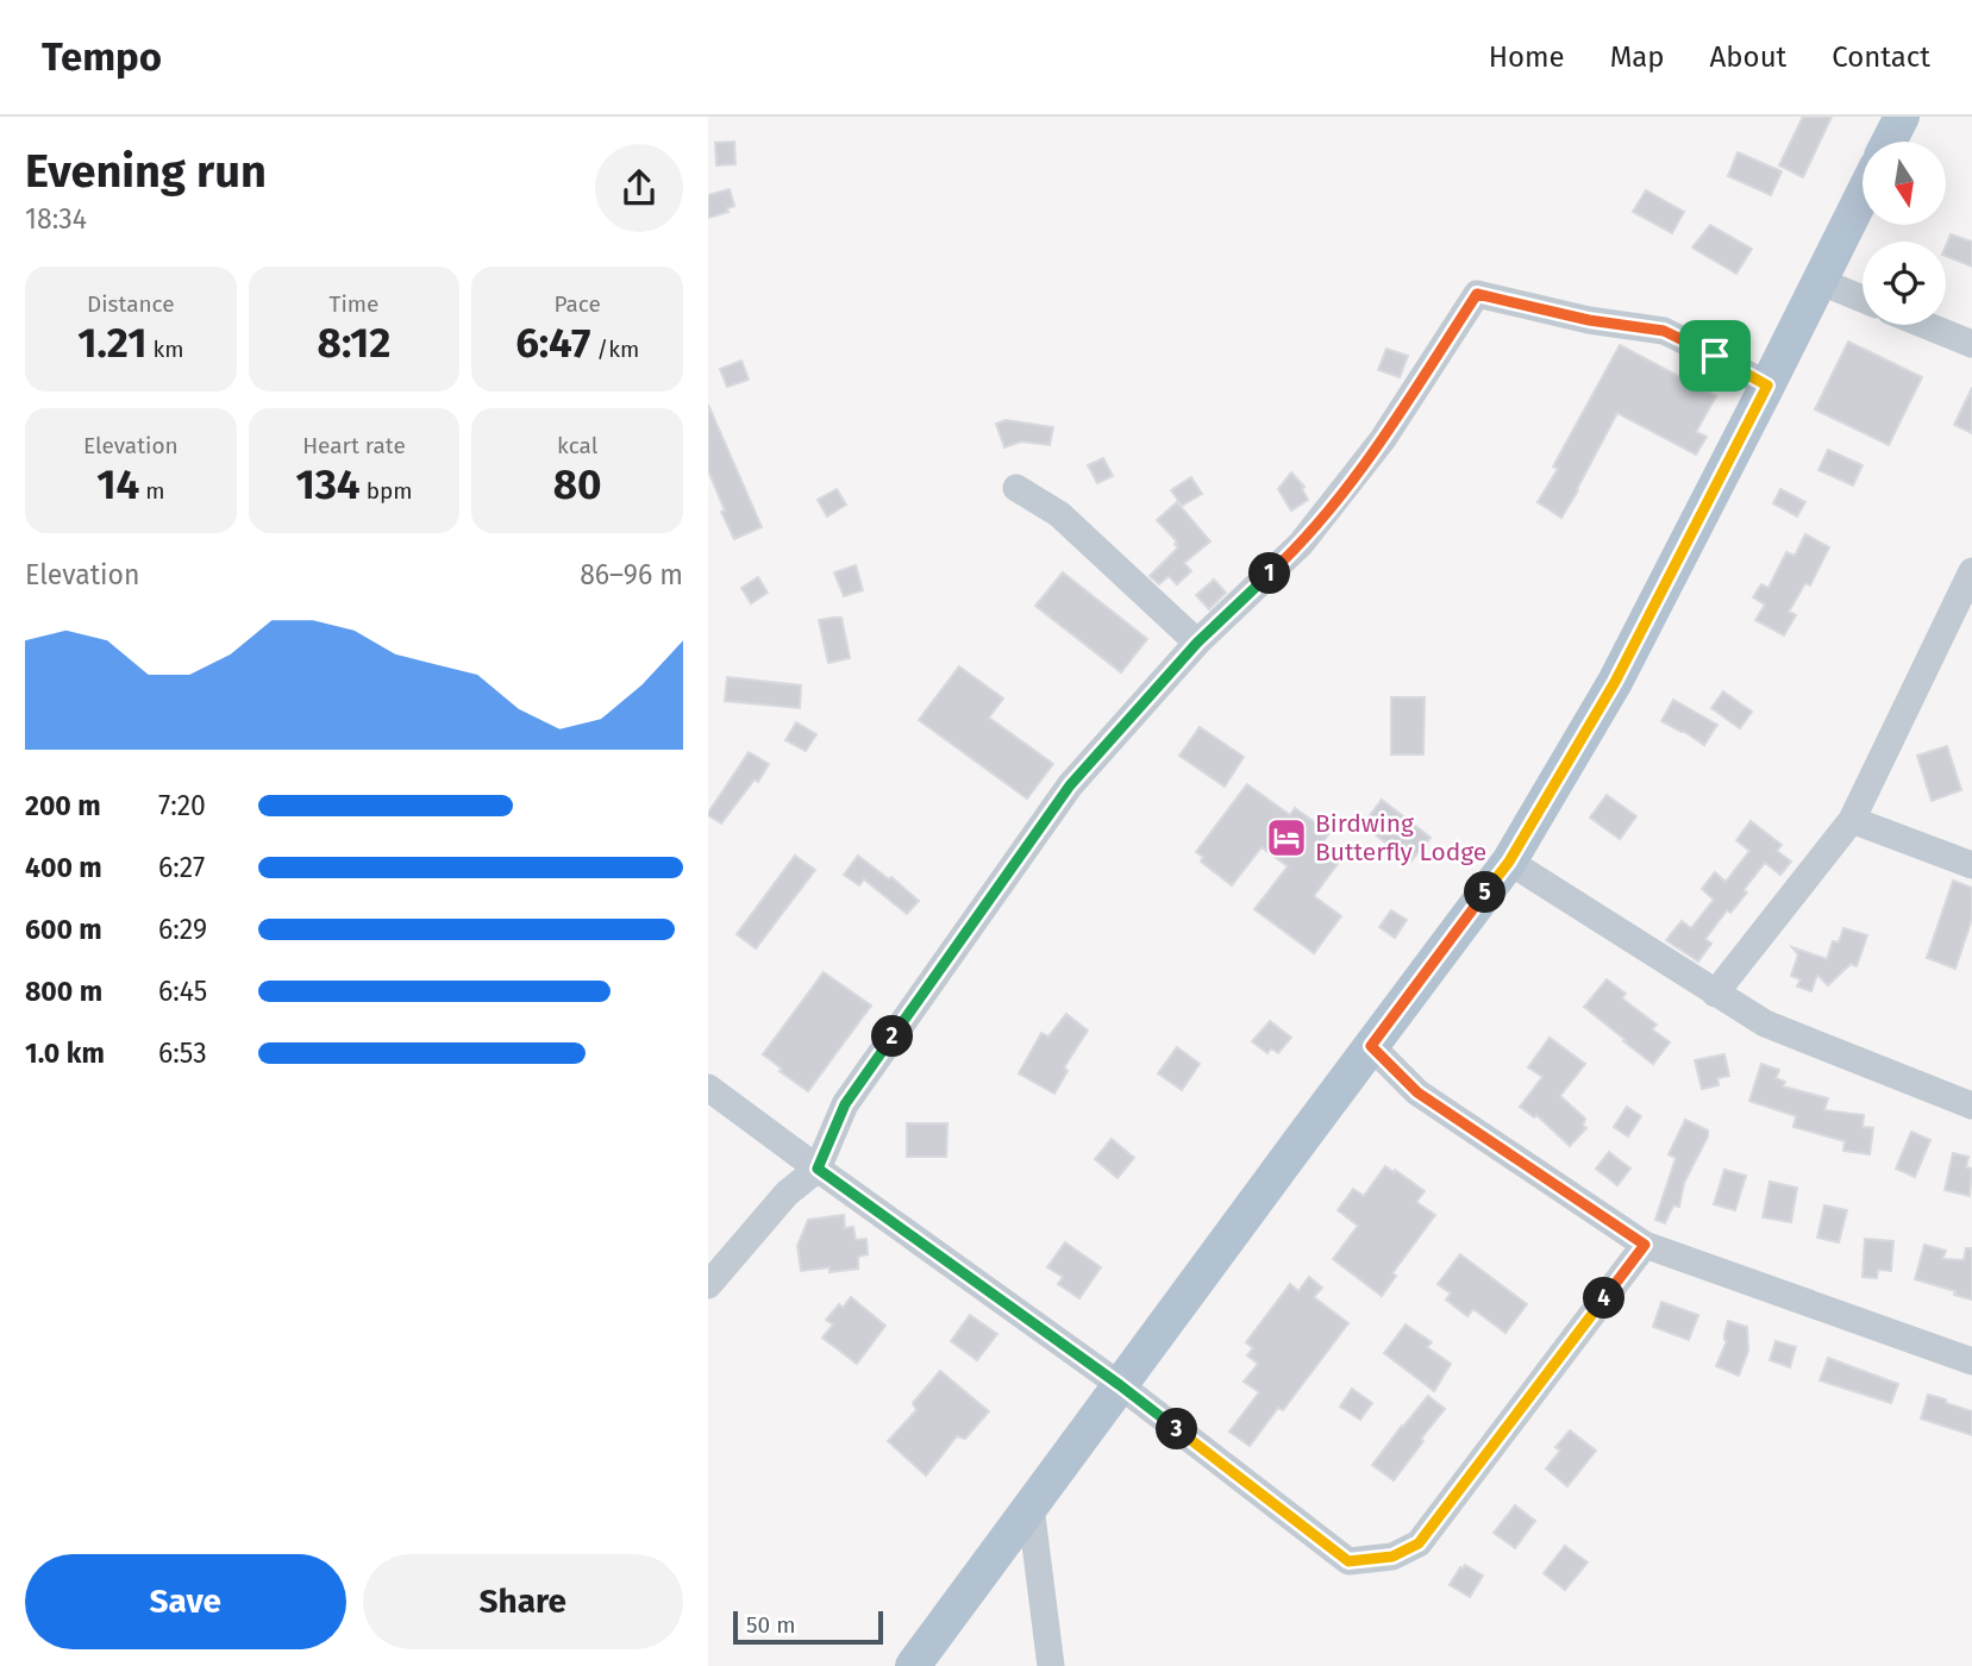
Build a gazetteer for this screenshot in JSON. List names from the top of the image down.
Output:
{
  "places": {
    "hotel": ["Birdwing Butterfly Lodge"]
  },
  "scale_bar": "50 m",
  "north": "bottom",
  "page": {
    "header": "Tempo",
    "nav": [
      "Home",
      "Map",
      "About",
      "Contact"
    ],
    "heading": ["Evening run", "18:34"],
    "stats": [
      ["Distance", "1.21 km"],
      ["Time", "8:12"],
      ["Pace", "6:47 /km"],
      ["Elevation", "14 m"],
      ["Heart rate", "134 bpm"],
      ["kcal", "80"]
    ],
    "chart": ["Elevation", "86–96 m"],
    "pins": [
      "1",
      "5",
      "2",
      "4",
      "3"
    ],
    "list": [
      {
        "name": "200 m",
        "note": "7:20"
      },
      {
        "name": "400 m",
        "note": "6:27"
      },
      {
        "name": "600 m",
        "note": "6:29"
      },
      {
        "name": "800 m",
        "note": "6:45"
      },
      {
        "name": "1.0 km",
        "note": "6:53"
      }
    ],
    "buttons": ["Save", "Share"],
    "scale": "50 m"
  }
}
